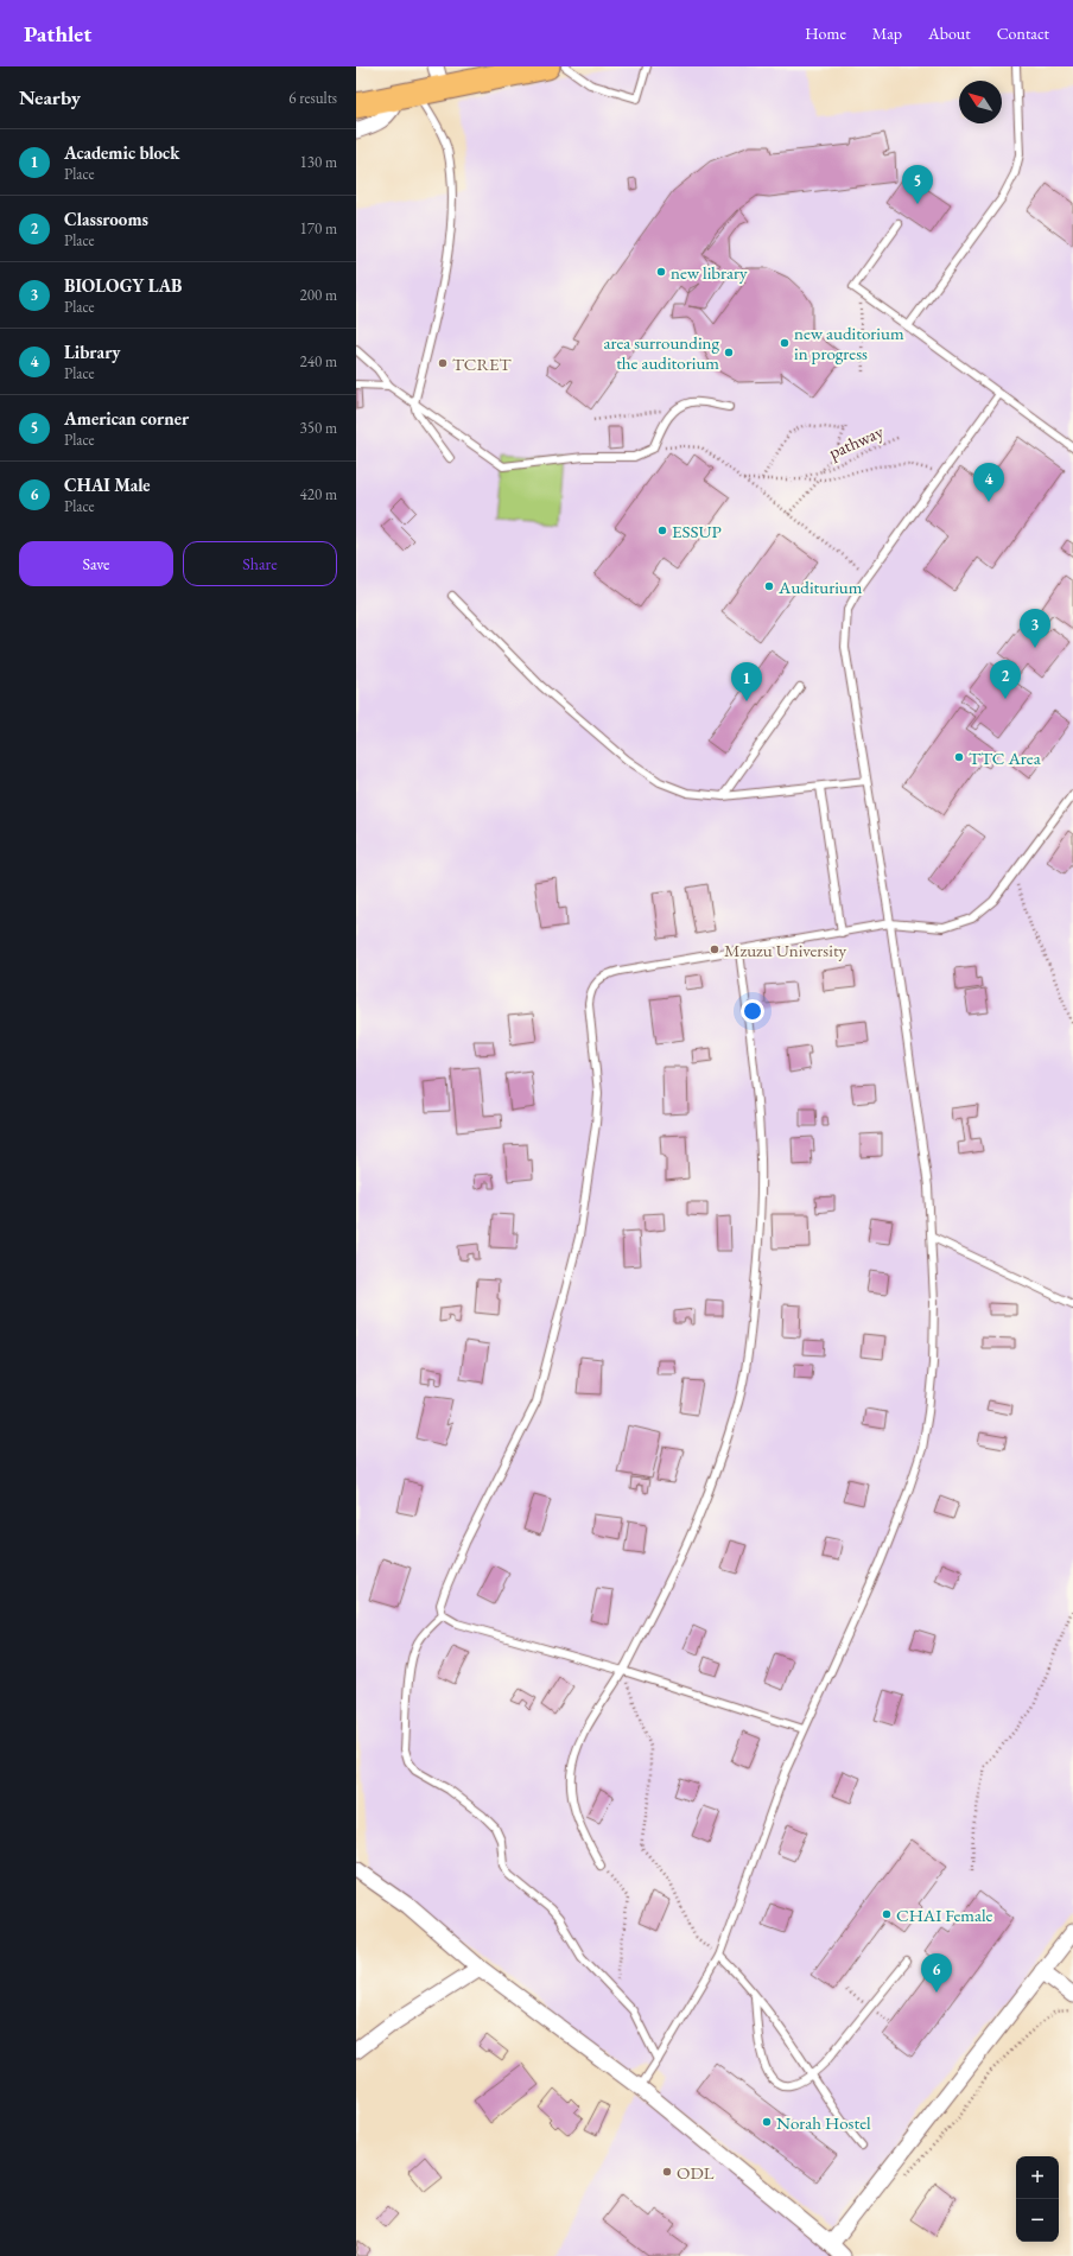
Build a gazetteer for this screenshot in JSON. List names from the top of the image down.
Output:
{
  "streets": {
    "path": ["pathway"]
  },
  "places": [
    "new library",
    "new auditorium in progress",
    "area surrounding the auditorium",
    "TCRET",
    "ESSUP",
    "Auditurium",
    "TTC Area",
    "Mzuzu University",
    "CHAI Female",
    "Norah Hostel",
    "ODL"
  ],
  "north": "top left",
  "page": {
    "header": "Pathlet",
    "nav": [
      "Home",
      "Map",
      "About",
      "Contact"
    ],
    "heading": ["Nearby", "6 results"],
    "list": [
      {
        "mark": "1",
        "name": "Academic block",
        "note": "Place",
        "value": "130 m"
      },
      {
        "mark": "2",
        "name": "Classrooms",
        "note": "Place",
        "value": "170 m"
      },
      {
        "mark": "3",
        "name": "BIOLOGY LAB",
        "note": "Place",
        "value": "200 m"
      },
      {
        "mark": "4",
        "name": "Library",
        "note": "Place",
        "value": "240 m"
      },
      {
        "mark": "5",
        "name": "American corner",
        "note": "Place",
        "value": "350 m"
      },
      {
        "mark": "6",
        "name": "CHAI Male",
        "note": "Place",
        "value": "420 m"
      }
    ],
    "pins": [
      "5",
      "4",
      "3",
      "2",
      "1",
      "6"
    ],
    "buttons": ["Save", "Share"],
    "map_buttons": ["+", "−"]
  }
}
